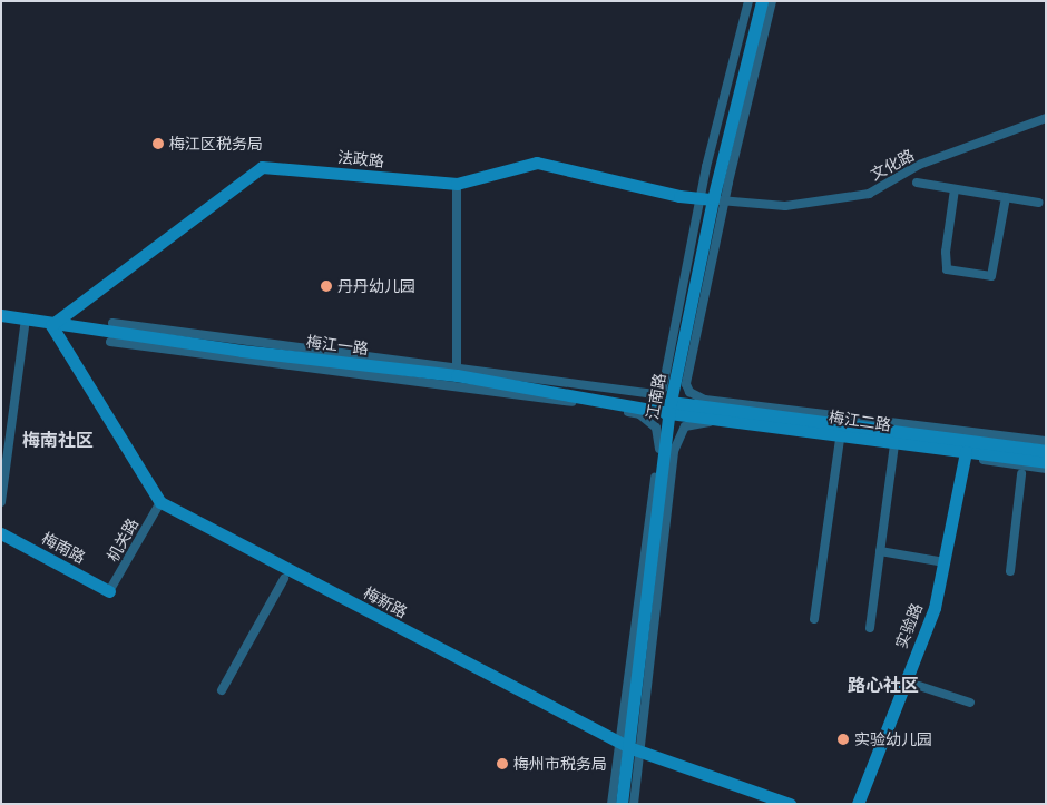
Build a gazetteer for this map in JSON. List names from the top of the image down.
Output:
{
  "streets": {
    "main road": [
      "法政路",
      "梅江一路",
      "江南路",
      "梅江二路",
      "梅南路",
      "梅新路",
      "实验路"
    ],
    "street": ["文化路", "机关路"]
  },
  "crossings": [
    ["法政路", "文化路"],
    ["法政路", "梅江一路"],
    ["法政路", "江南路"],
    ["文化路", "江南路"],
    ["梅江一路", "江南路"],
    ["梅江一路", "梅江二路"],
    ["江南路", "梅江二路"],
    ["江南路", "梅新路"],
    ["梅江二路", "实验路"],
    ["机关路", "梅南路"],
    ["机关路", "梅新路"]
  ],
  "districts": ["梅南社区", "路心社区"],
  "places": [
    "梅江区税务局",
    "丹丹幼儿园",
    "实验幼儿园",
    "梅州市税务局"
  ]
}
